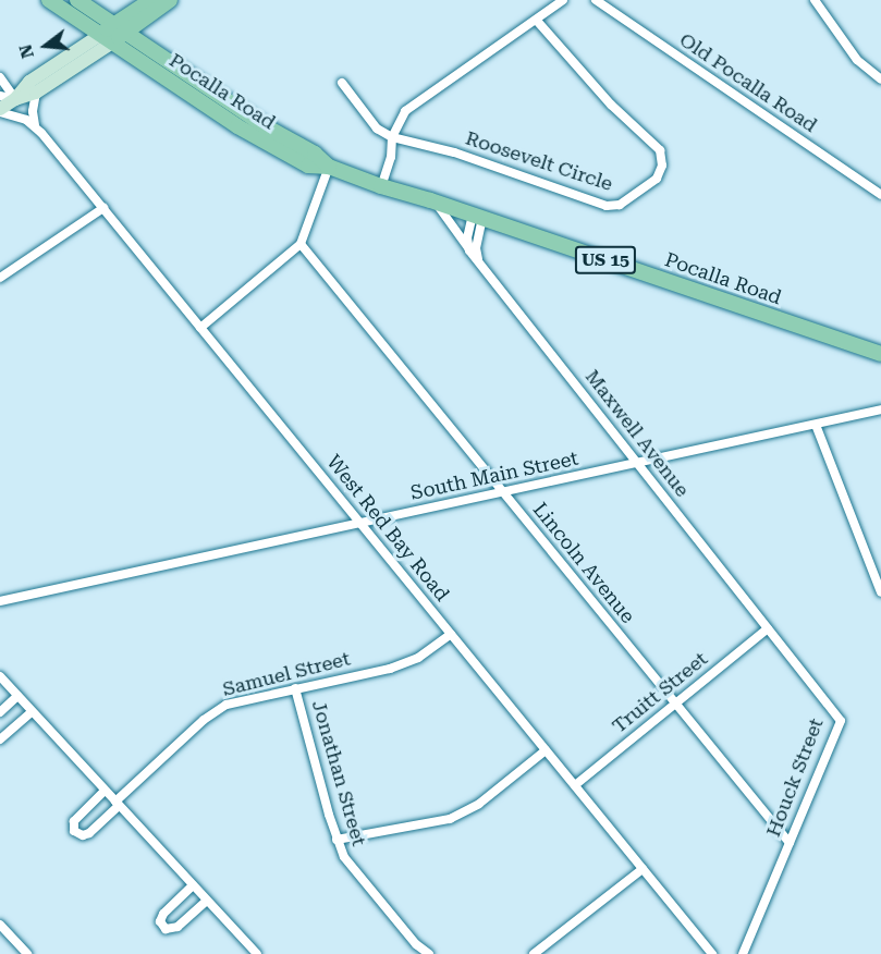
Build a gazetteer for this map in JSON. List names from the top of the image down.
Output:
{
  "streets": {
    "main road": ["Pocalla Road", "US 15"],
    "street": [
      "Old Pocalla Road",
      "Roosevelt Circle",
      "Maxwell Avenue",
      "South Main Street",
      "West Red Bay Road",
      "Lincoln Avenue",
      "Samuel Street",
      "Truitt Street",
      "Jonathan Street",
      "Houck Street"
    ]
  },
  "crossings": [
    ["Pocalla Road", "US 15"],
    ["Pocalla Road", "Maxwell Avenue"],
    ["Maxwell Avenue", "South Main Street"],
    ["Maxwell Avenue", "Truitt Street"],
    ["Maxwell Avenue", "Houck Street"],
    ["South Main Street", "West Red Bay Road"],
    ["South Main Street", "Lincoln Avenue"],
    ["West Red Bay Road", "Samuel Street"],
    ["West Red Bay Road", "Truitt Street"],
    ["Lincoln Avenue", "Truitt Street"],
    ["Lincoln Avenue", "Houck Street"],
    ["Samuel Street", "Jonathan Street"],
    ["Truitt Street", "Houck Street"]
  ],
  "north": "left"
}
